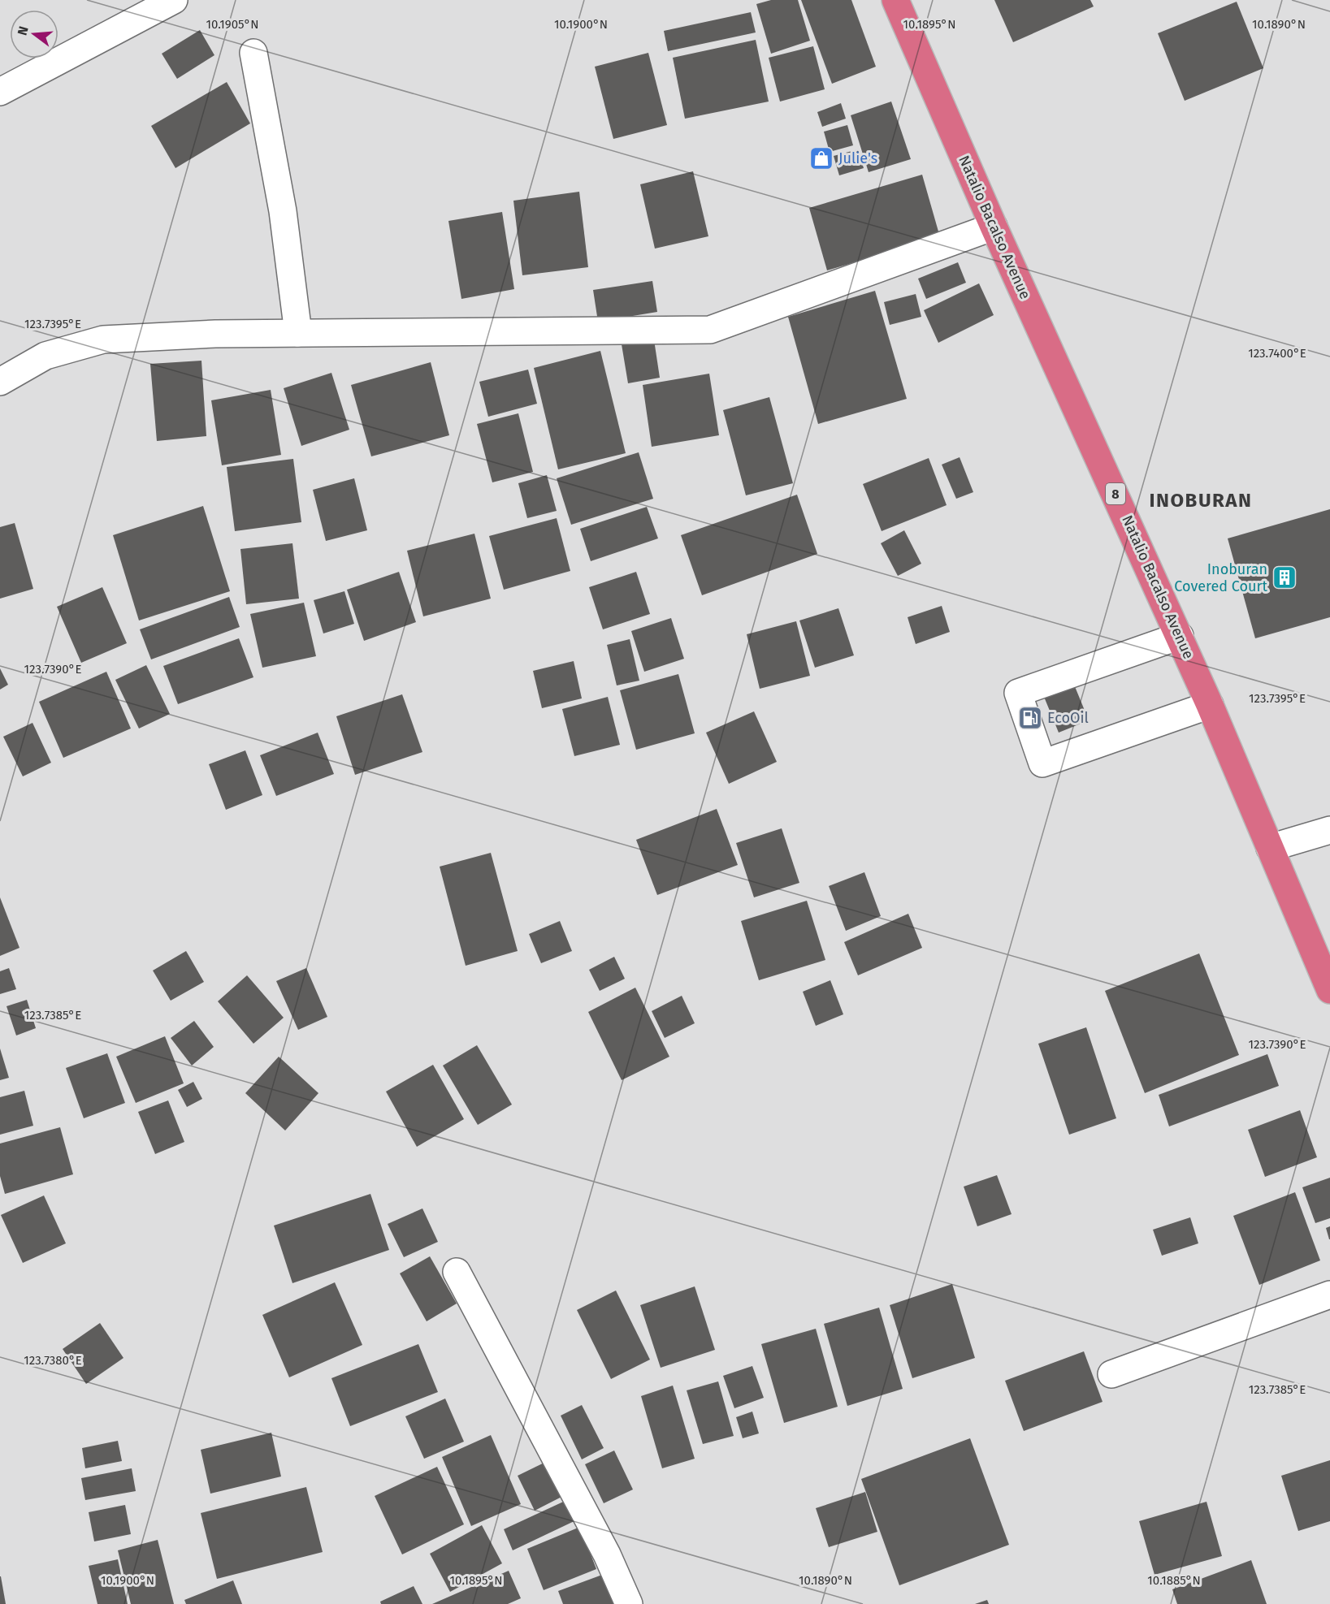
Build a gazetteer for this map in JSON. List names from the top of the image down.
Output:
{
  "streets": {
    "highway": ["Natalio Bacalso Avenue", "8"]
  },
  "districts": ["INOBURAN"],
  "places": {
    "shop": ["Julie's"],
    "building": ["Inoburan Covered Court"],
    "fuel station": ["EcoOil"]
  },
  "north": "left",
  "coordinates": [
    "10.1905°N",
    "10.1900°N",
    "10.1895°N",
    "10.1890°N",
    "123.7395°E",
    "123.7400°E",
    "123.7390°E",
    "123.7385°E",
    "123.7380°E",
    "10.1885°N"
  ]
}
